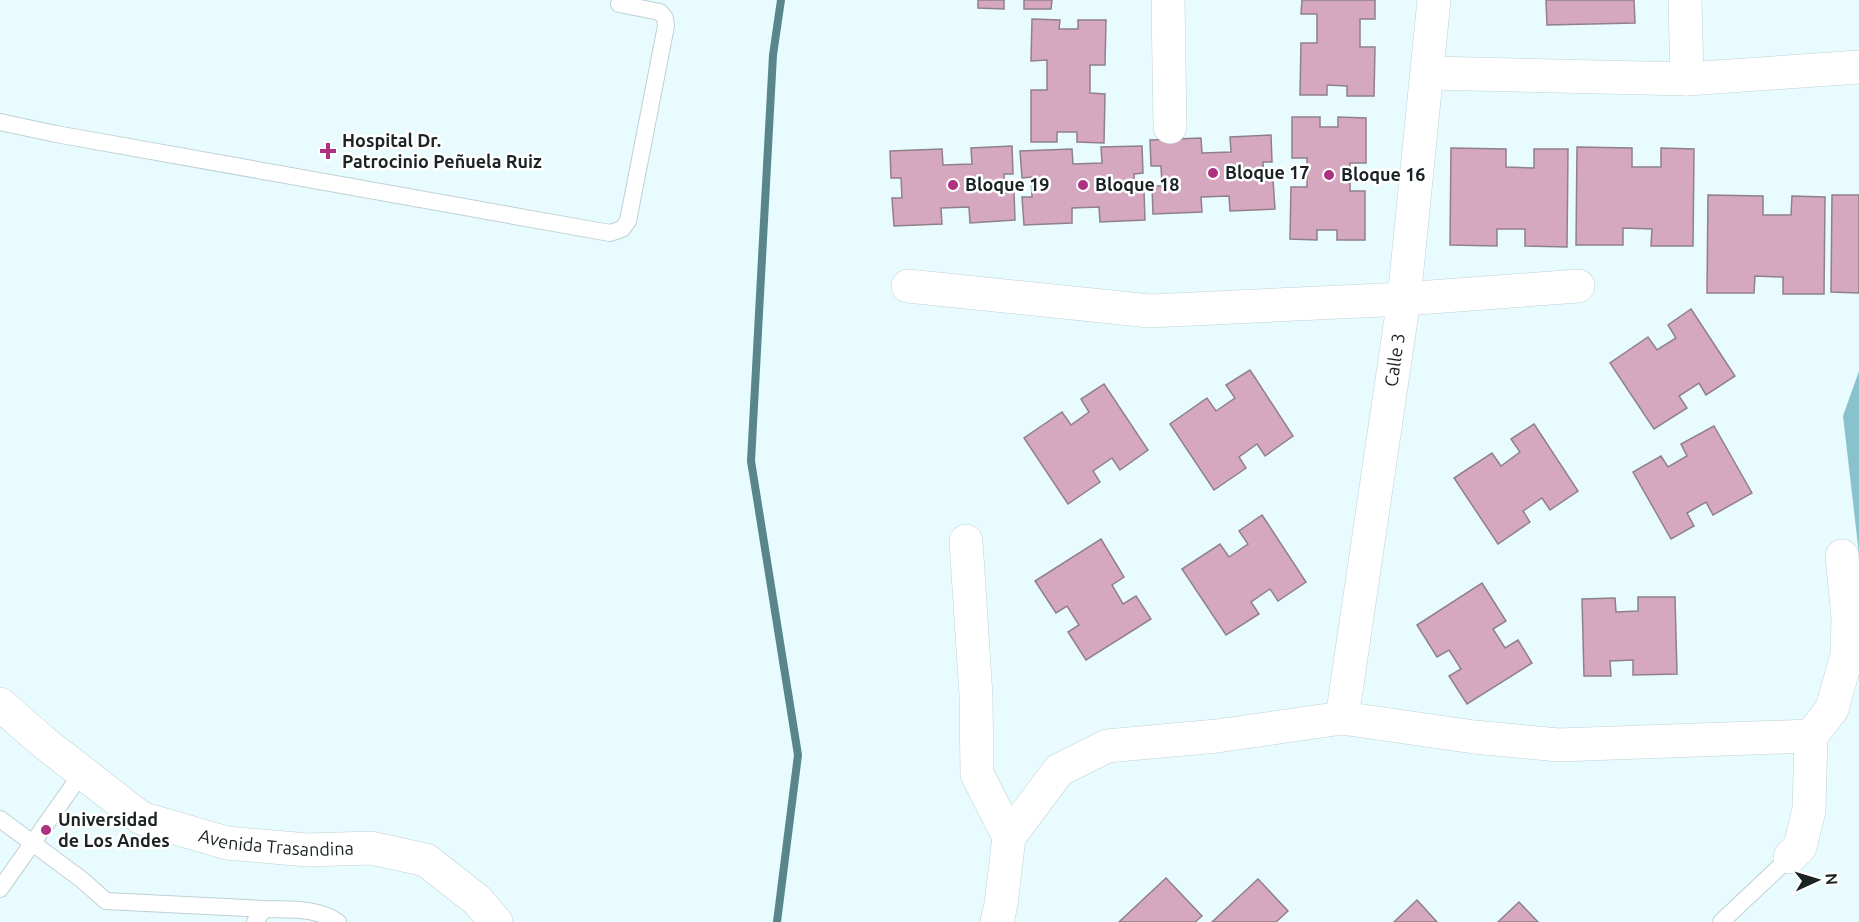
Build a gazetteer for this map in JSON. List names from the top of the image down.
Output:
{
  "streets": {
    "street": ["Calle 3", "Avenida Trasandina"]
  },
  "places": {
    "health": ["Hospital Dr. Patrocinio Peñuela Ruiz"],
    "other": [
      "Bloque 17",
      "Bloque 16",
      "Bloque 19",
      "Bloque 18",
      "Universidad de Los Andes"
    ]
  },
  "north": "right"
}
